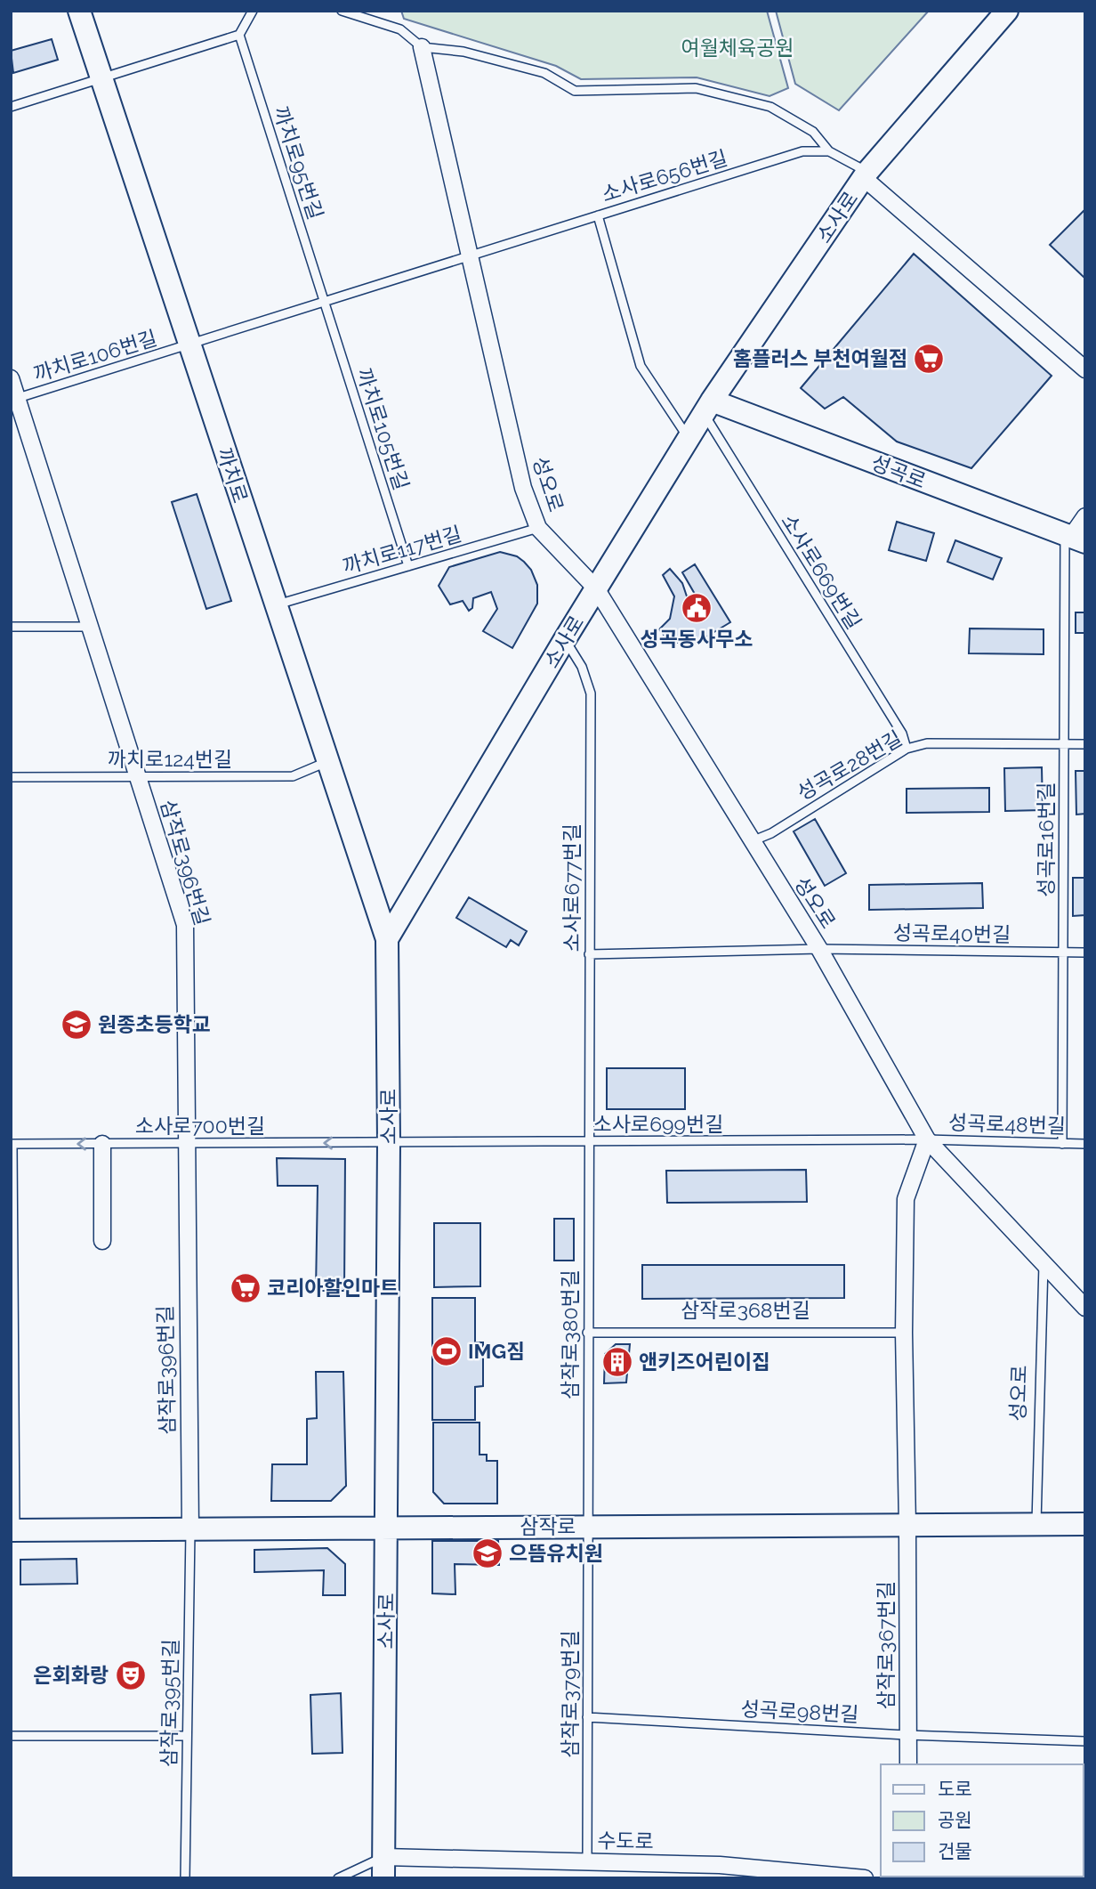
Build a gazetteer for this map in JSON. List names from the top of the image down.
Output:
{
  "streets": {
    "street": [
      "소사로",
      "성곡로",
      "까치로",
      "성오로",
      "삼작로396번길",
      "삼작로",
      "삼작로367번길",
      "수도로"
    ],
    "lane": [
      "까치로95번길",
      "소사로656번길",
      "까치로106번길",
      "까치로105번길",
      "까치로117번길",
      "소사로669번길",
      "까치로124번길",
      "성곡로28번길",
      "성곡로16번길",
      "소사로677번길",
      "성곡로40번길",
      "소사로699번길",
      "성곡로48번길",
      "소사로700번길",
      "삼작로368번길",
      "삼작로380번길",
      "삼작로379번길",
      "삼작로395번길",
      "성곡로98번길"
    ]
  },
  "crossings": [
    ["까치로95번길", "까치로105번길"],
    ["소사로656번길", "성오로"],
    ["소사로", "성곡로"],
    ["소사로", "까치로"],
    ["소사로", "성오로"],
    ["소사로", "소사로669번길"],
    ["소사로", "소사로677번길"],
    ["소사로", "소사로699번길"],
    ["소사로", "소사로700번길"],
    ["소사로", "삼작로"],
    ["소사로", "수도로"],
    ["까치로106번길", "까치로"],
    ["까치로106번길", "삼작로396번길"],
    ["까치로105번길", "까치로117번길"],
    ["성곡로", "소사로669번길"],
    ["성곡로", "성곡로16번길"],
    ["까치로", "까치로117번길"],
    ["까치로", "까치로124번길"],
    ["성오로", "까치로117번길"],
    ["성오로", "성곡로28번길"],
    ["성오로", "소사로677번길"],
    ["성오로", "성곡로40번길"],
    ["성오로", "소사로699번길"],
    ["성오로", "성곡로48번길"],
    ["성오로", "삼작로"],
    ["소사로669번길", "성곡로28번길"],
    ["까치로124번길", "삼작로396번길"],
    ["성곡로28번길", "성곡로16번길"],
    ["성곡로16번길", "성곡로40번길"],
    ["성곡로16번길", "성곡로48번길"],
    ["삼작로396번길", "소사로700번길"],
    ["삼작로396번길", "삼작로"],
    ["삼작로396번길", "삼작로395번길"],
    ["소사로677번길", "소사로699번길"],
    ["소사로677번길", "삼작로380번길"],
    ["소사로699번길", "성곡로48번길"],
    ["소사로699번길", "소사로700번길"],
    ["소사로699번길", "삼작로380번길"],
    ["삼작로368번길", "삼작로380번길"],
    ["삼작로380번길", "삼작로"],
    ["삼작로380번길", "삼작로379번길"],
    ["삼작로", "삼작로367번길"],
    ["삼작로", "삼작로379번길"],
    ["삼작로", "삼작로395번길"],
    ["삼작로367번길", "성곡로98번길"],
    ["삼작로379번길", "성곡로98번길"],
    ["삼작로379번길", "수도로"]
  ],
  "one_way": ["소사로700번길"],
  "parks": ["여월체육공원"],
  "places": {
    "supermarket": ["홈플러스 부천여월점", "코리아할인마트"],
    "public building": ["성곡동사무소"],
    "school or university": ["원종초등학교", "으뜸유치원"],
    "sports": ["IMG짐"],
    "building": ["앤키즈어린이집"],
    "theatre": ["은회화랑"]
  },
  "legend": ["도로", "공원", "건물"]
}
